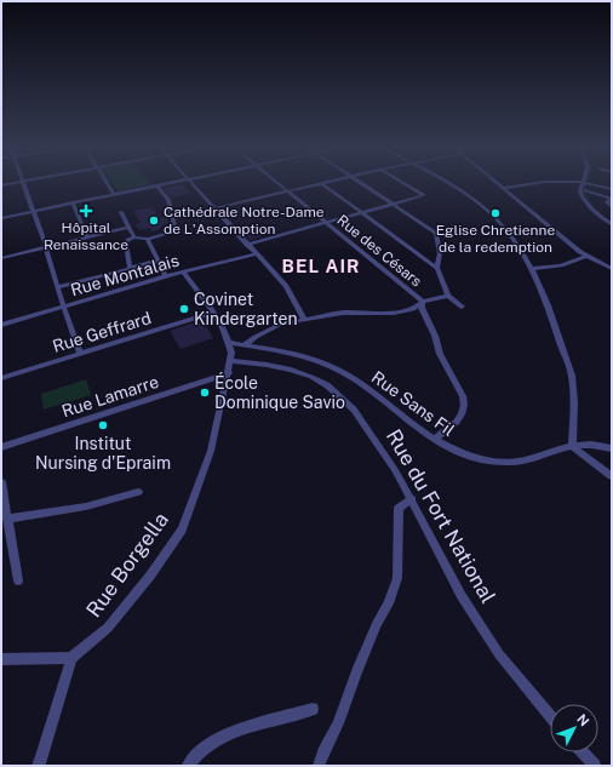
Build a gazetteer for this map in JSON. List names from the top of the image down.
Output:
{
  "streets": {
    "street": [
      "Rue des Césars",
      "Rue Montalais",
      "Rue Geffrard",
      "Rue Lamarre",
      "Rue Sans Fil",
      "Rue du Fort National",
      "Rue Borgella"
    ]
  },
  "crossings": [
    ["Rue Montalais", "Rue Borgella"],
    ["Rue Geffrard", "Rue Borgella"],
    ["Rue Lamarre", "Rue Borgella"],
    ["Rue Sans Fil", "Rue Borgella"],
    ["Rue du Fort National", "Rue Borgella"]
  ],
  "districts": ["BEL AIR"],
  "places": {
    "health": ["Hôpital Renaissance"],
    "other": [
      "Eglise Chretienne de la redemption",
      "Cathédrale Notre-Dame de L'Assomption",
      "Covinet Kindergarten",
      "École Dominique Savio",
      "Institut Nursing d'Epraim"
    ]
  },
  "north": "top right"
}
